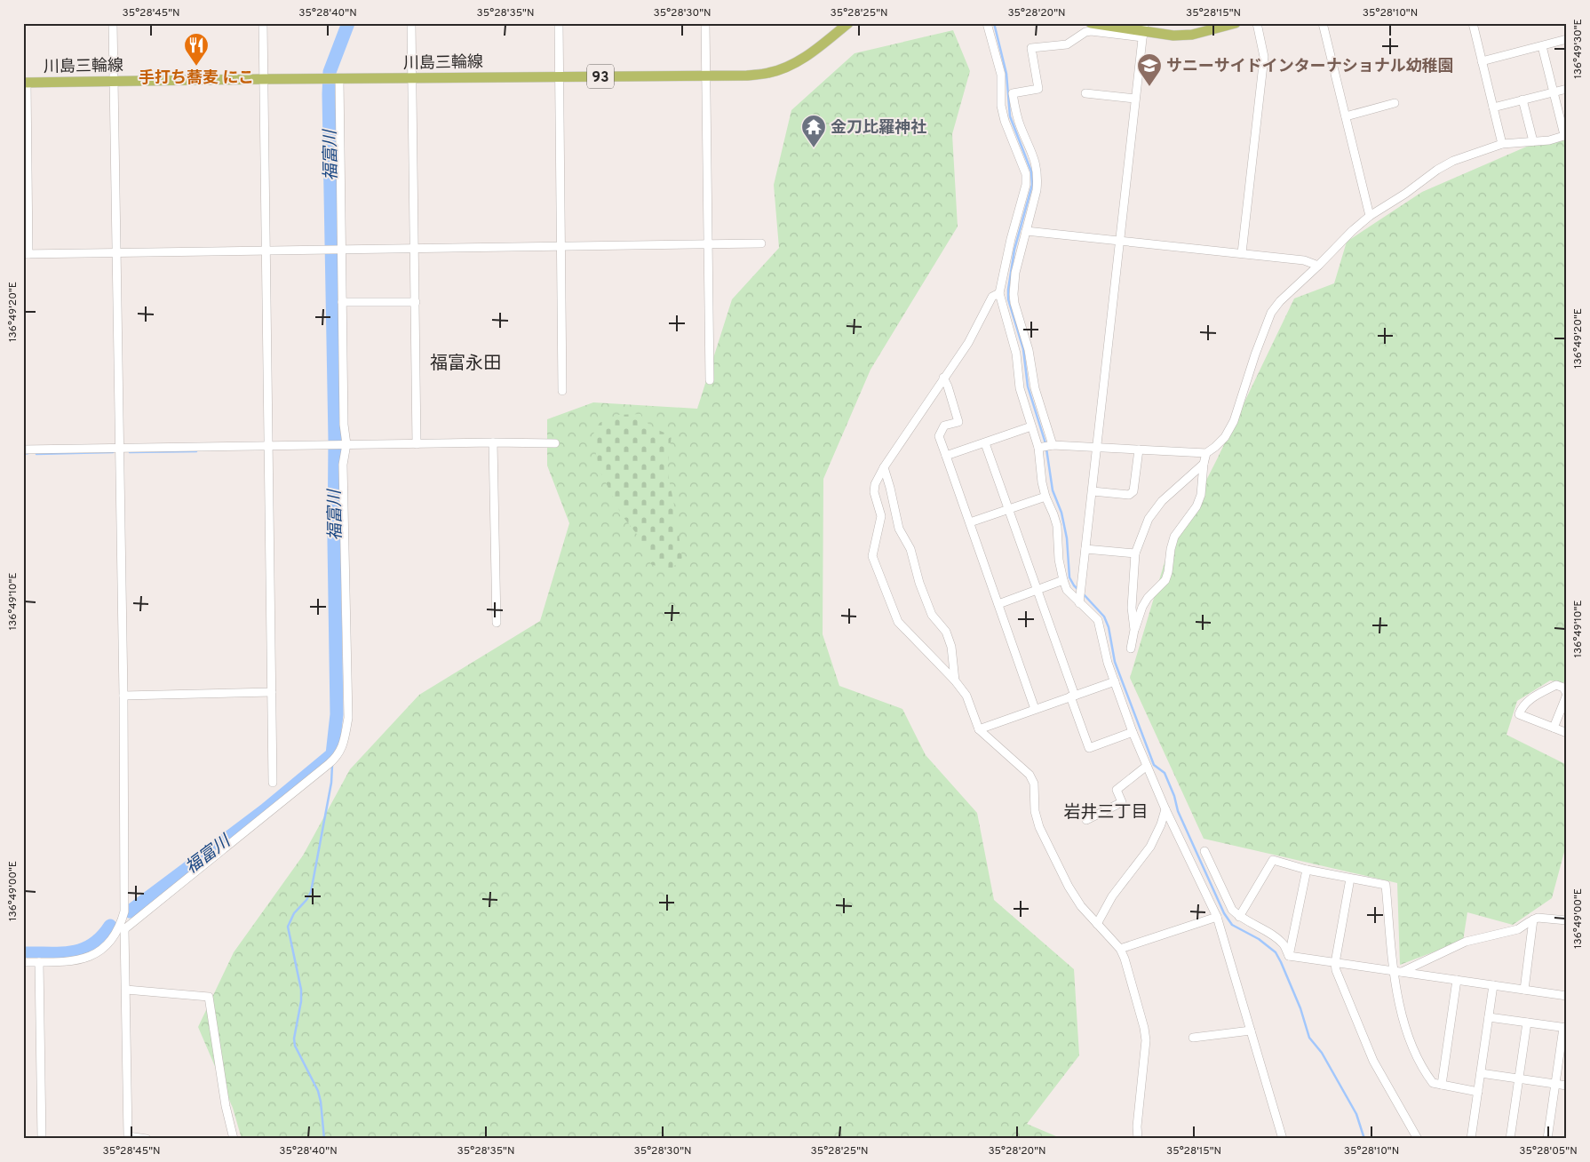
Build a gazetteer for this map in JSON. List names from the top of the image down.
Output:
{
  "streets": {
    "main road": ["川島三輪線", "93"]
  },
  "districts": ["福富永田", "岩井三丁目"],
  "water": ["福富川"],
  "places": {
    "restaurant": ["手打ち蕎麦 にこ"],
    "school or university": ["サニーサイドインターナショナル幼稚園"],
    "temple": ["金刀比羅神社"]
  },
  "coordinates": [
    "35°28'45\"N",
    "35°28'40\"N",
    "35°28'35\"N",
    "35°28'30\"N",
    "35°28'25\"N",
    "35°28'20\"N",
    "35°28'15\"N",
    "35°28'10\"N",
    "136°49'30\"E",
    "136°49'20\"E",
    "136°49'10\"E",
    "136°49'00\"E",
    "35°28'05\"N"
  ]
}
